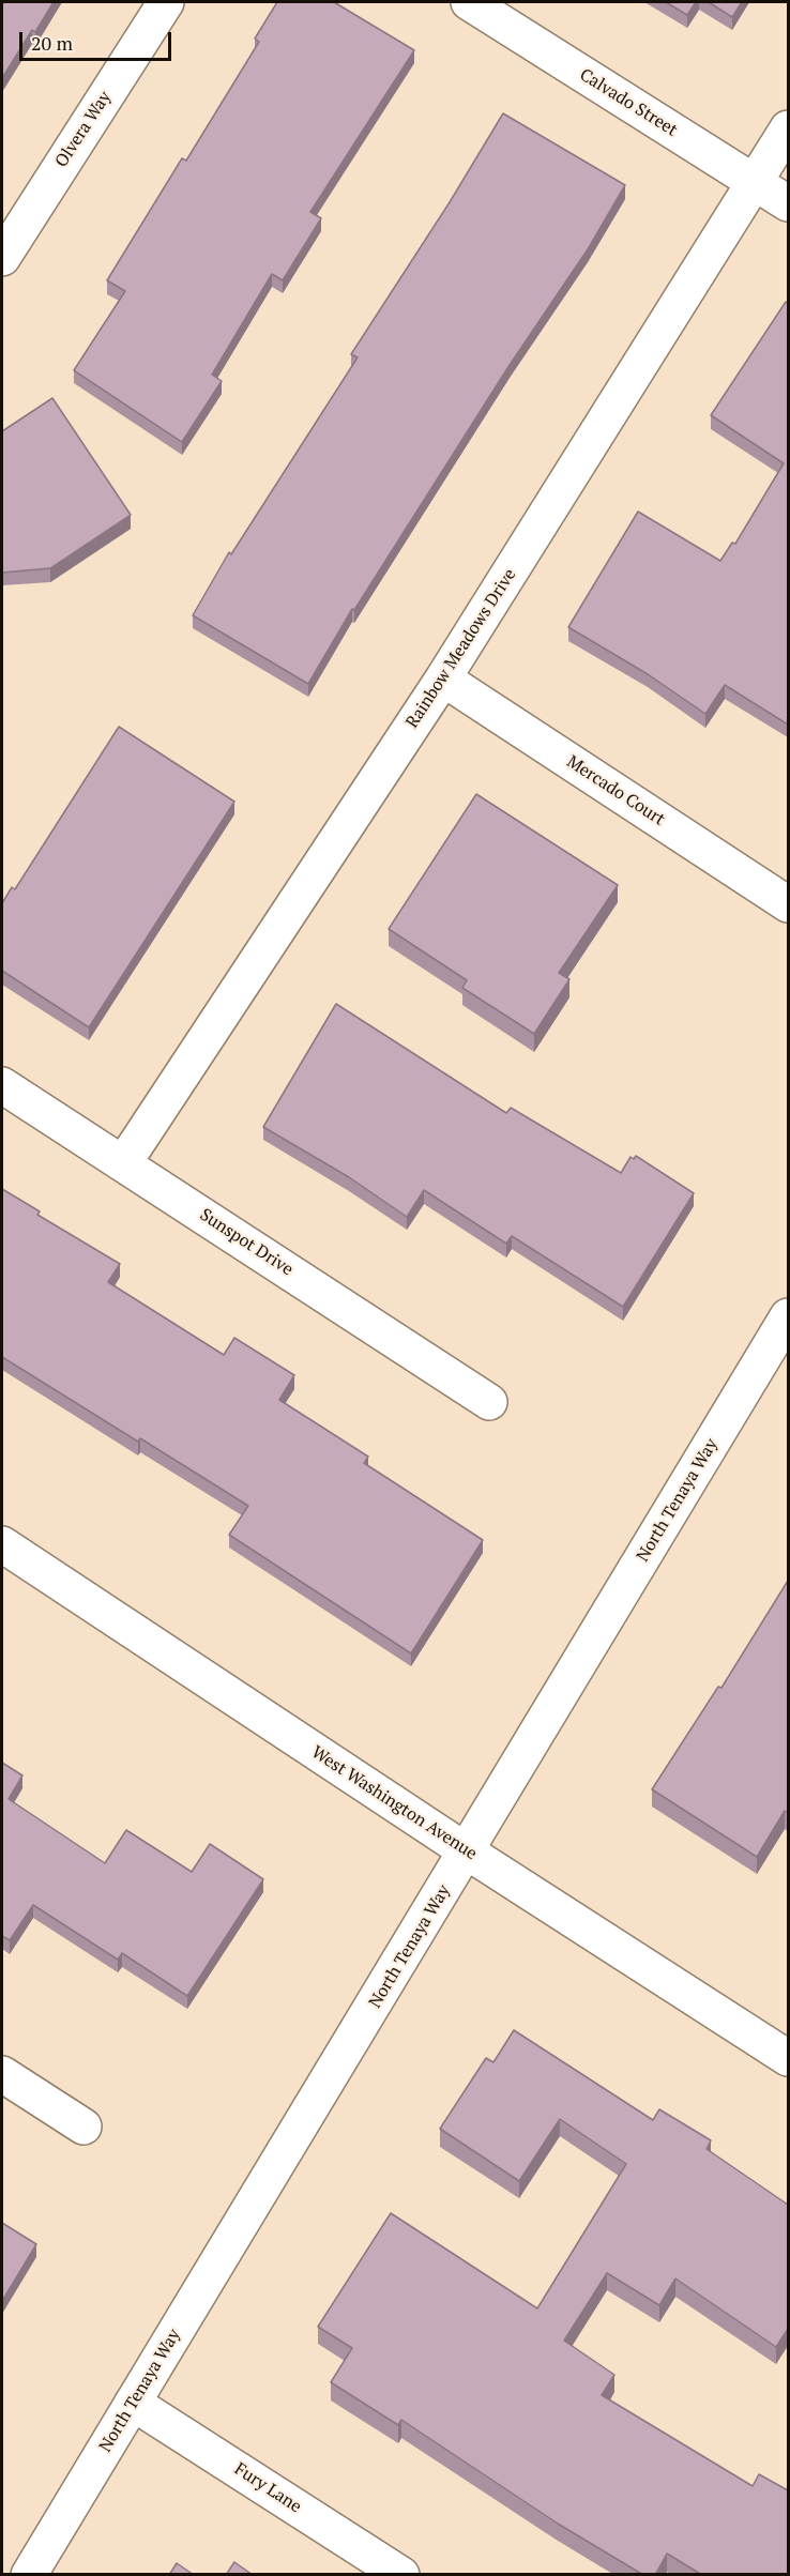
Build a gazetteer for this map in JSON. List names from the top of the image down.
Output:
{
  "streets": {
    "street": [
      "Calvado Street",
      "Olvera Way",
      "Rainbow Meadows Drive",
      "Mercado Court",
      "Sunspot Drive",
      "North Tenaya Way",
      "West Washington Avenue",
      "Fury Lane"
    ]
  },
  "crossings": [
    ["Calvado Street", "Rainbow Meadows Drive"],
    ["Rainbow Meadows Drive", "Mercado Court"],
    ["Rainbow Meadows Drive", "Sunspot Drive"],
    ["North Tenaya Way", "West Washington Avenue"],
    ["North Tenaya Way", "Fury Lane"]
  ],
  "scale_bar": "20 m"
}
